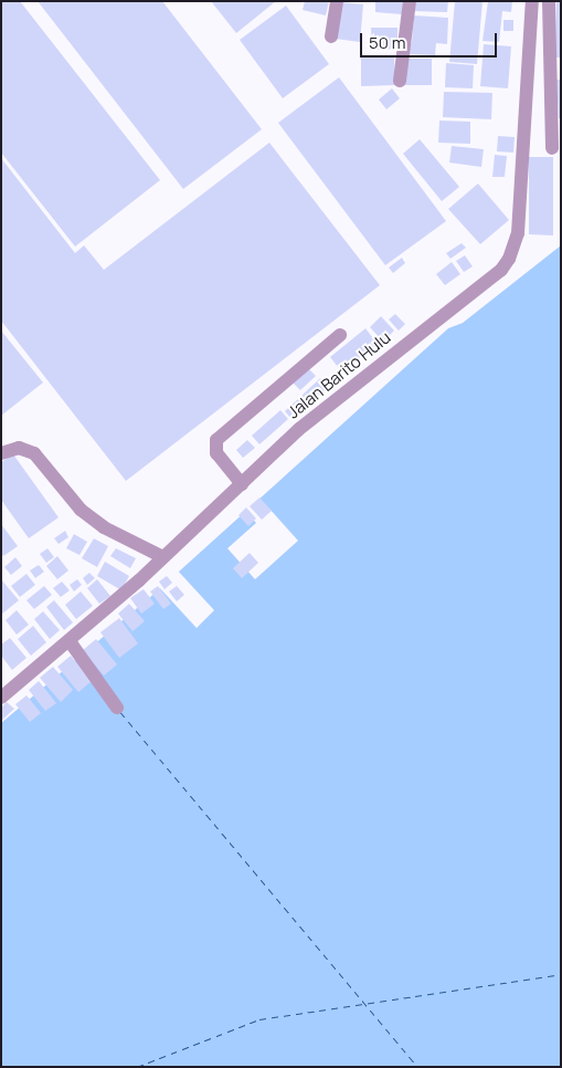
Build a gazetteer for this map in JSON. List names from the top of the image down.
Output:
{
  "streets": {
    "street": ["Jalan Barito Hulu"]
  },
  "scale_bar": "50 m"
}
